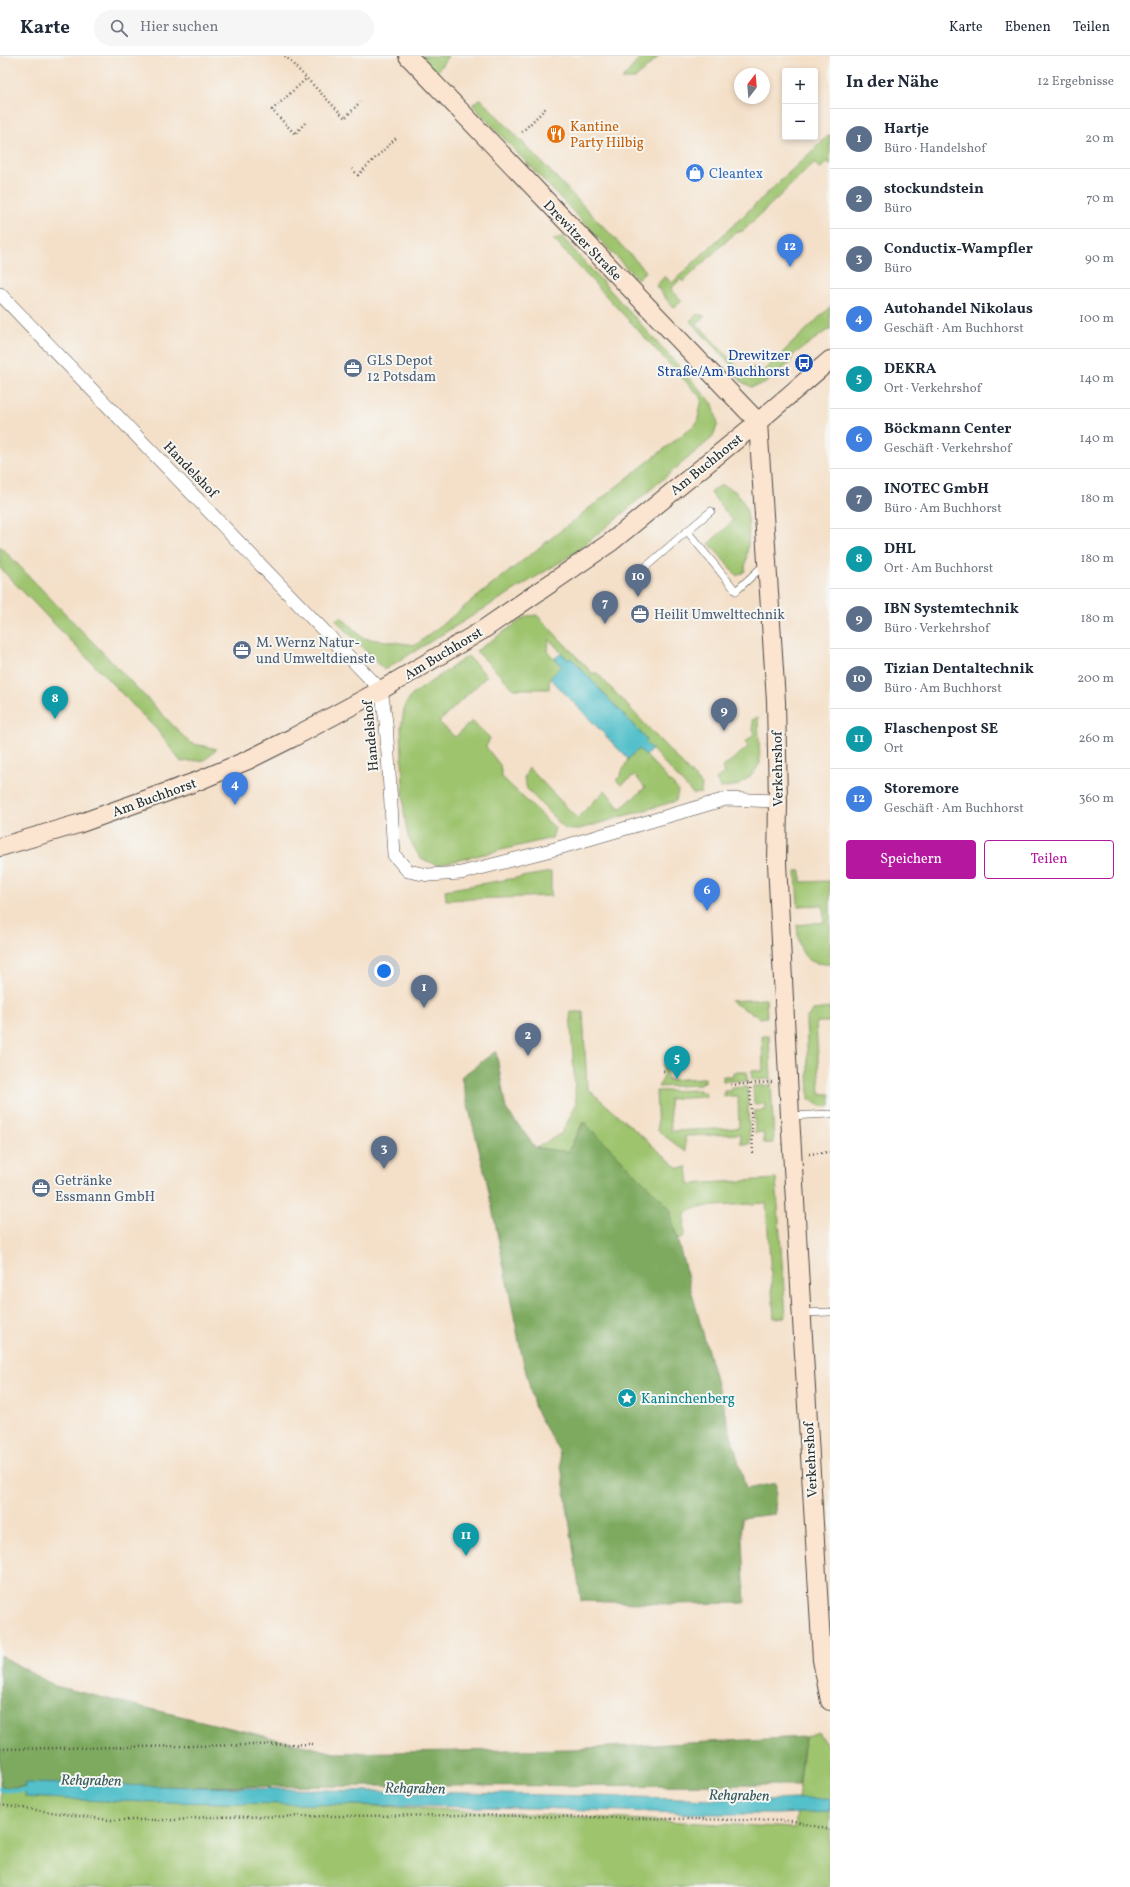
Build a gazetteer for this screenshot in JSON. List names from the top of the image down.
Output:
{
  "streets": {
    "main road": ["Drewitzer Straße", "Am Buchhorst", "Verkehrshof"],
    "street": ["Handelshof"]
  },
  "crossings": [
    ["Drewitzer Straße", "Am Buchhorst"],
    ["Drewitzer Straße", "Verkehrshof"],
    ["Am Buchhorst", "Handelshof"],
    ["Am Buchhorst", "Verkehrshof"],
    ["Handelshof", "Verkehrshof"]
  ],
  "water": ["Rehgraben"],
  "places": {
    "restaurant": ["Kantine Party Hilbig"],
    "shop": ["Cleantex"],
    "bus stop": ["Drewitzer Straße/Am Buchhorst"],
    "office": [
      "GLS Depot 12 Potsdam",
      "Heilit Umwelttechnik",
      "M. Wernz Natur- und Umweltdienste",
      "Getränke Essmann GmbH"
    ],
    "place": ["Kaninchenberg"]
  },
  "north": "top",
  "page": {
    "header": "Karte",
    "search": "Hier suchen",
    "nav": ["Karte", "Ebenen", "Teilen"],
    "heading": ["In der Nähe", "12 Ergebnisse"],
    "map_buttons": ["+", "−"],
    "list": [
      {
        "mark": "1",
        "name": "Hartje",
        "note": "Büro · Handelshof",
        "value": "20 m"
      },
      {
        "mark": "2",
        "name": "stockundstein",
        "note": "Büro",
        "value": "70 m"
      },
      {
        "mark": "3",
        "name": "Conductix-Wampfler",
        "note": "Büro",
        "value": "90 m"
      },
      {
        "mark": "4",
        "name": "Autohandel Nikolaus",
        "note": "Geschäft · Am Buchhorst",
        "value": "100 m"
      },
      {
        "mark": "5",
        "name": "DEKRA",
        "note": "Ort · Verkehrshof",
        "value": "140 m"
      },
      {
        "mark": "6",
        "name": "Böckmann Center",
        "note": "Geschäft · Verkehrshof",
        "value": "140 m"
      },
      {
        "mark": "7",
        "name": "INOTEC GmbH",
        "note": "Büro · Am Buchhorst",
        "value": "180 m"
      },
      {
        "mark": "8",
        "name": "DHL",
        "note": "Ort · Am Buchhorst",
        "value": "180 m"
      },
      {
        "mark": "9",
        "name": "IBN Systemtechnik",
        "note": "Büro · Verkehrshof",
        "value": "180 m"
      },
      {
        "mark": "10",
        "name": "Tizian Dentaltechnik",
        "note": "Büro · Am Buchhorst",
        "value": "200 m"
      },
      {
        "mark": "11",
        "name": "Flaschenpost SE",
        "note": "Ort",
        "value": "260 m"
      },
      {
        "mark": "12",
        "name": "Storemore",
        "note": "Geschäft · Am Buchhorst",
        "value": "360 m"
      }
    ],
    "pins": [
      "12",
      "10",
      "7",
      "8",
      "9",
      "4",
      "6",
      "1",
      "2",
      "5",
      "3",
      "11"
    ],
    "buttons": ["Speichern", "Teilen"]
  }
}
